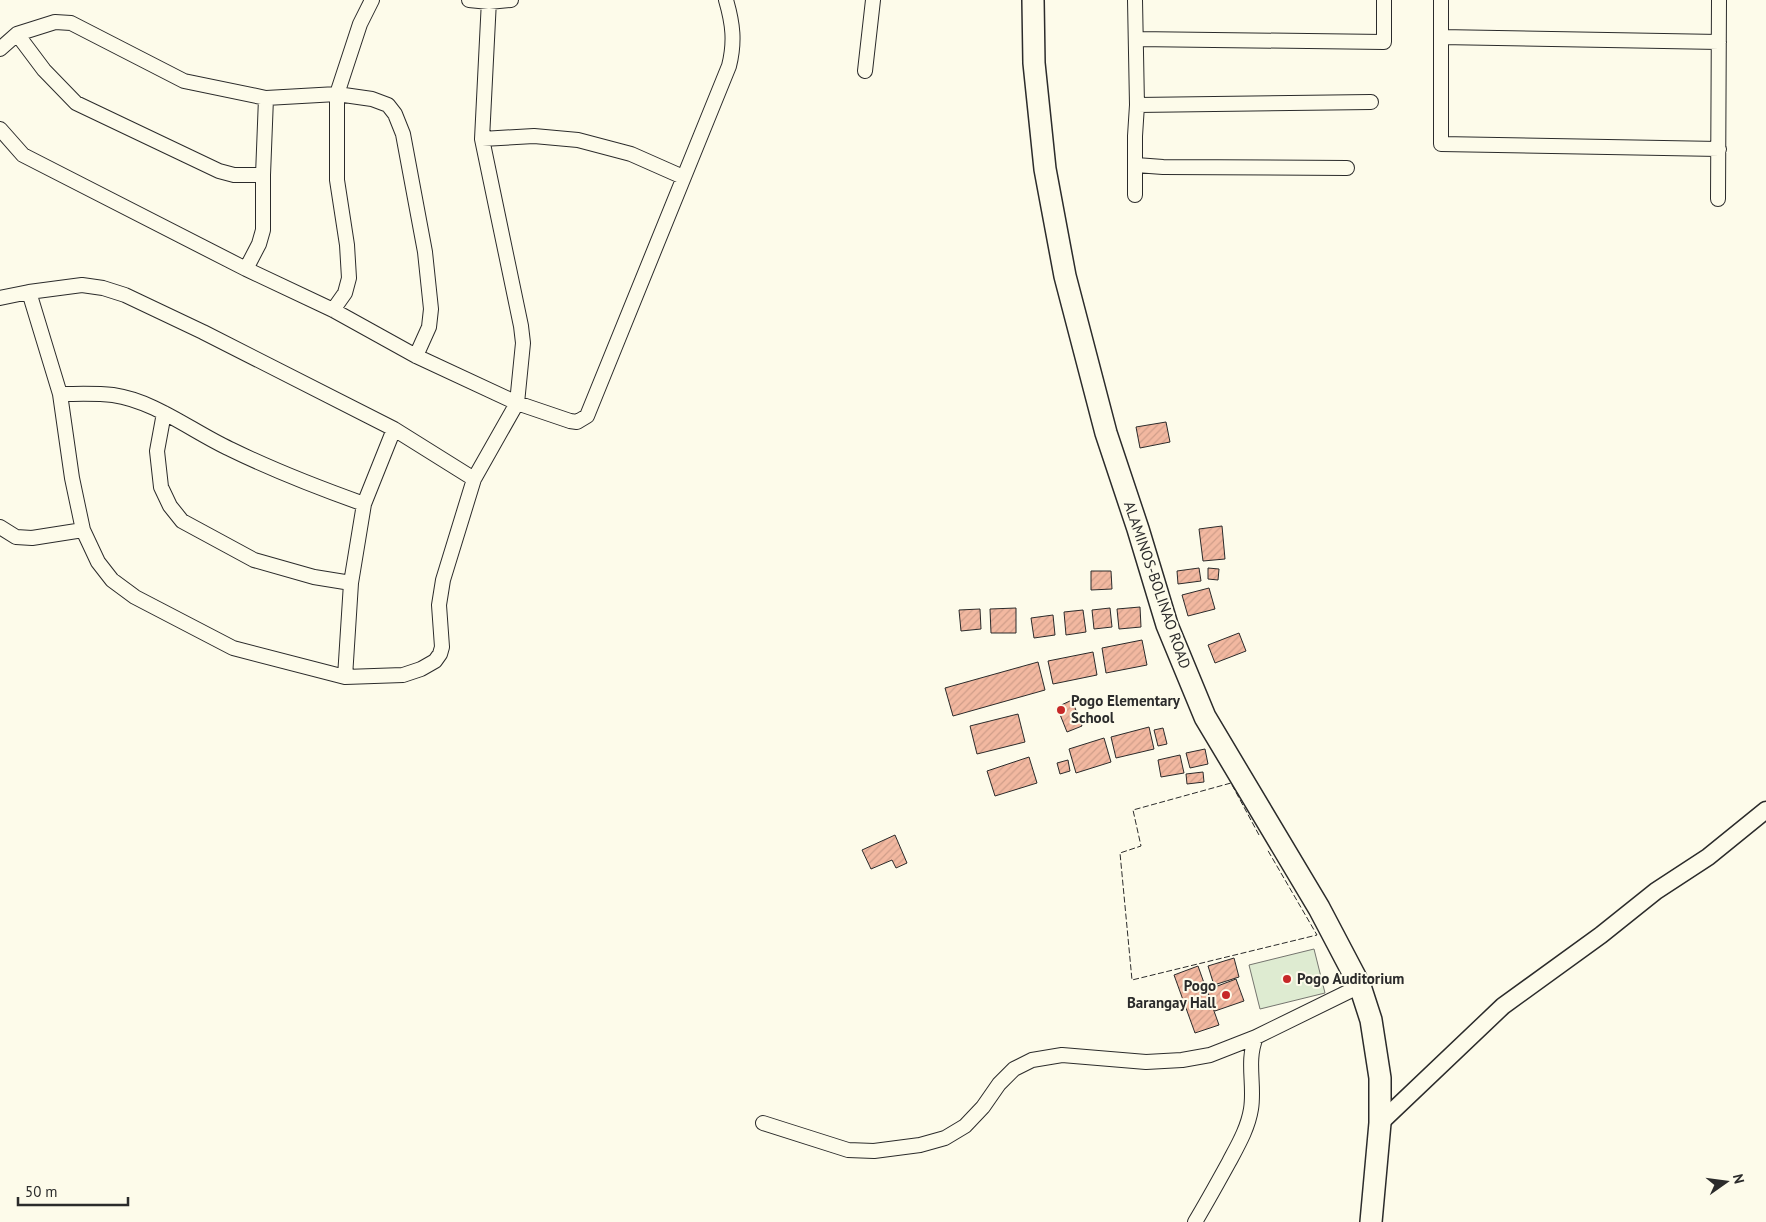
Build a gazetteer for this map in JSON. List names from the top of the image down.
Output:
{
  "streets": {
    "main road": ["ALAMINOS-BOLINAO ROAD"]
  },
  "places": ["Pogo Elementary School", "Pogo Auditorium", "Pogo Barangay Hall"],
  "scale_bar": "50 m",
  "north": "right"
}
